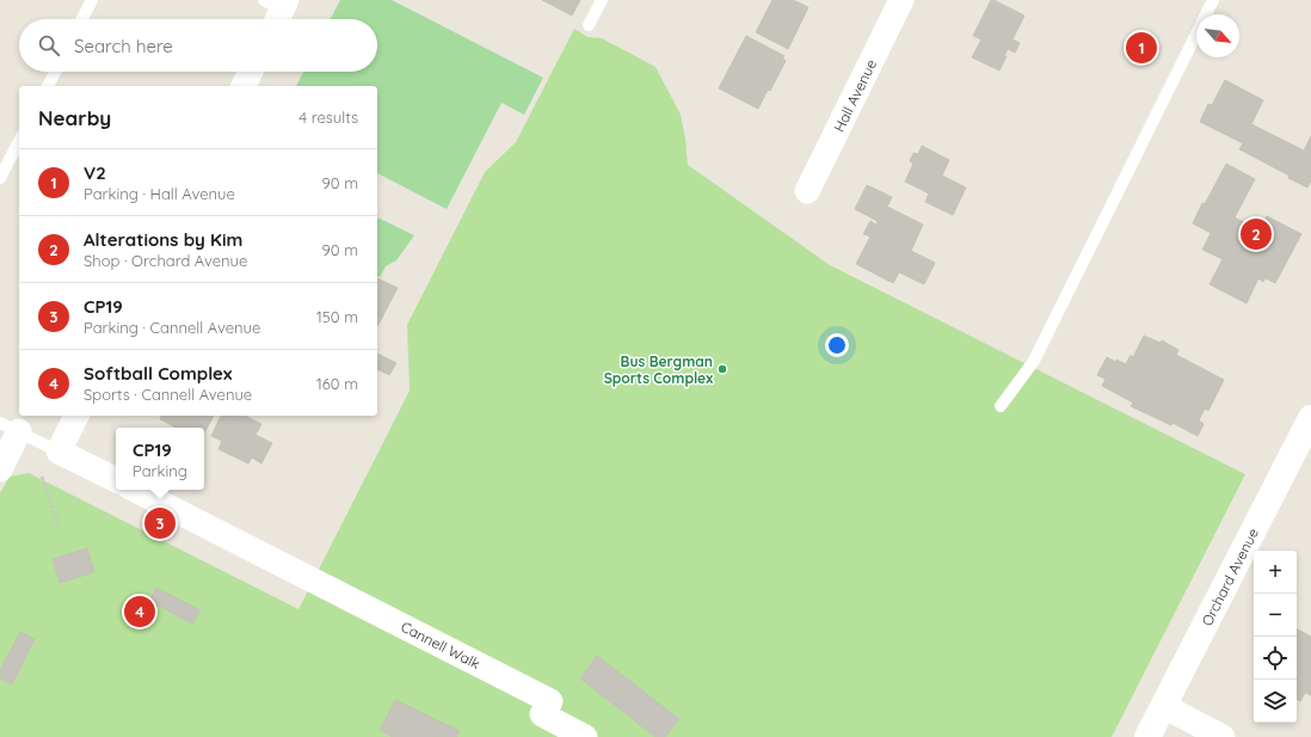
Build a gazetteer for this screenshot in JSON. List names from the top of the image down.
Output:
{
  "streets": {
    "street": ["Hall Avenue", "Orchard Avenue", "Cannell Walk"]
  },
  "places": ["Bus Bergman Sports Complex"],
  "north": "bottom right",
  "page": {
    "search": "Search here",
    "pins": [
      "1",
      "2",
      "3",
      "4"
    ],
    "heading": ["Nearby", "4 results"],
    "list": [
      {
        "mark": "1",
        "name": "V2",
        "note": "Parking · Hall Avenue",
        "value": "90 m"
      },
      {
        "mark": "2",
        "name": "Alterations by Kim",
        "note": "Shop · Orchard Avenue",
        "value": "90 m"
      },
      {
        "mark": "3",
        "name": "CP19",
        "note": "Parking · Cannell Avenue",
        "value": "150 m"
      },
      {
        "mark": "4",
        "name": "Softball Complex",
        "note": "Sports · Cannell Avenue",
        "value": "160 m"
      }
    ],
    "popup": ["CP19", "Parking"],
    "map_buttons": ["+", "−"]
  }
}
